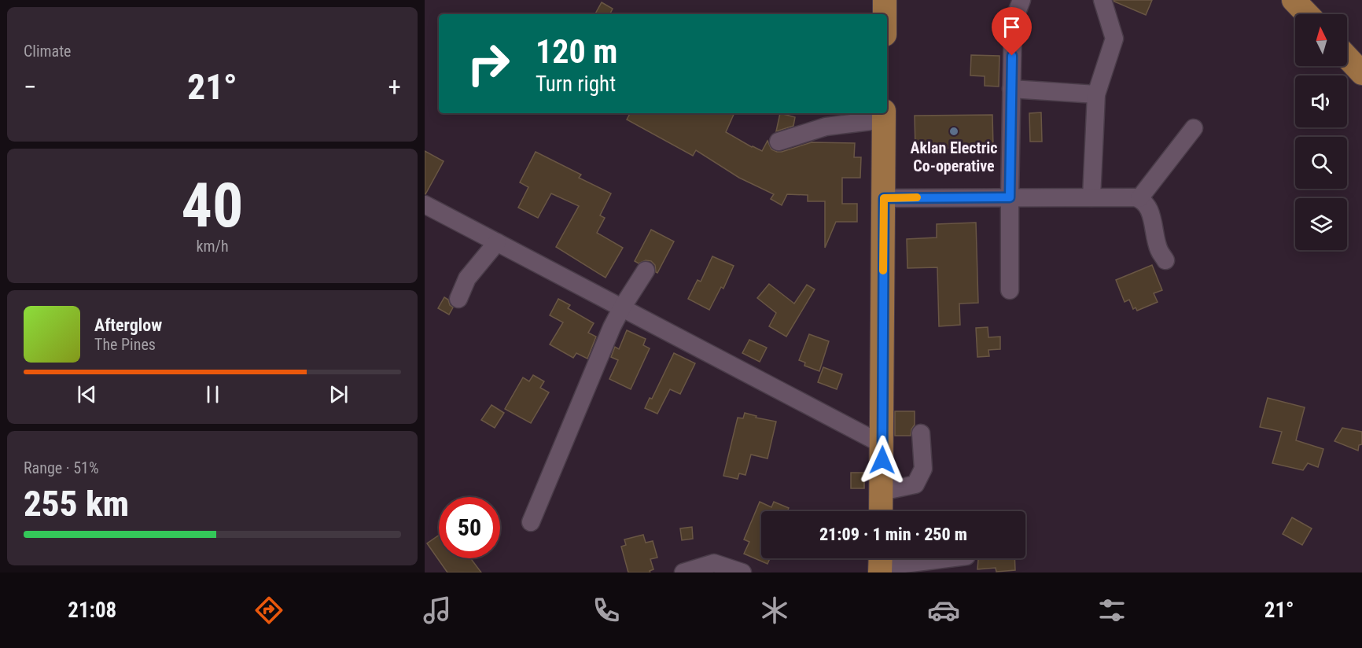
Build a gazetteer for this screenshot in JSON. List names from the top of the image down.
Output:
{
  "places": ["Aklan Electric Co-operative"],
  "north": "top",
  "page": {
    "tile": [
      "Climate",
      ["40", "km/h"],
      ["Range · 51%", "255 km"]
    ],
    "turn": ["120 m", "Turn right"],
    "heat": ["−", "21°", "+"],
    "song": ["Afterglow", "The Pines"],
    "limit": "50",
    "trip": "21:09 · 1 min · 250 m",
    "tabs": ["21:08", "21°"]
  }
}
